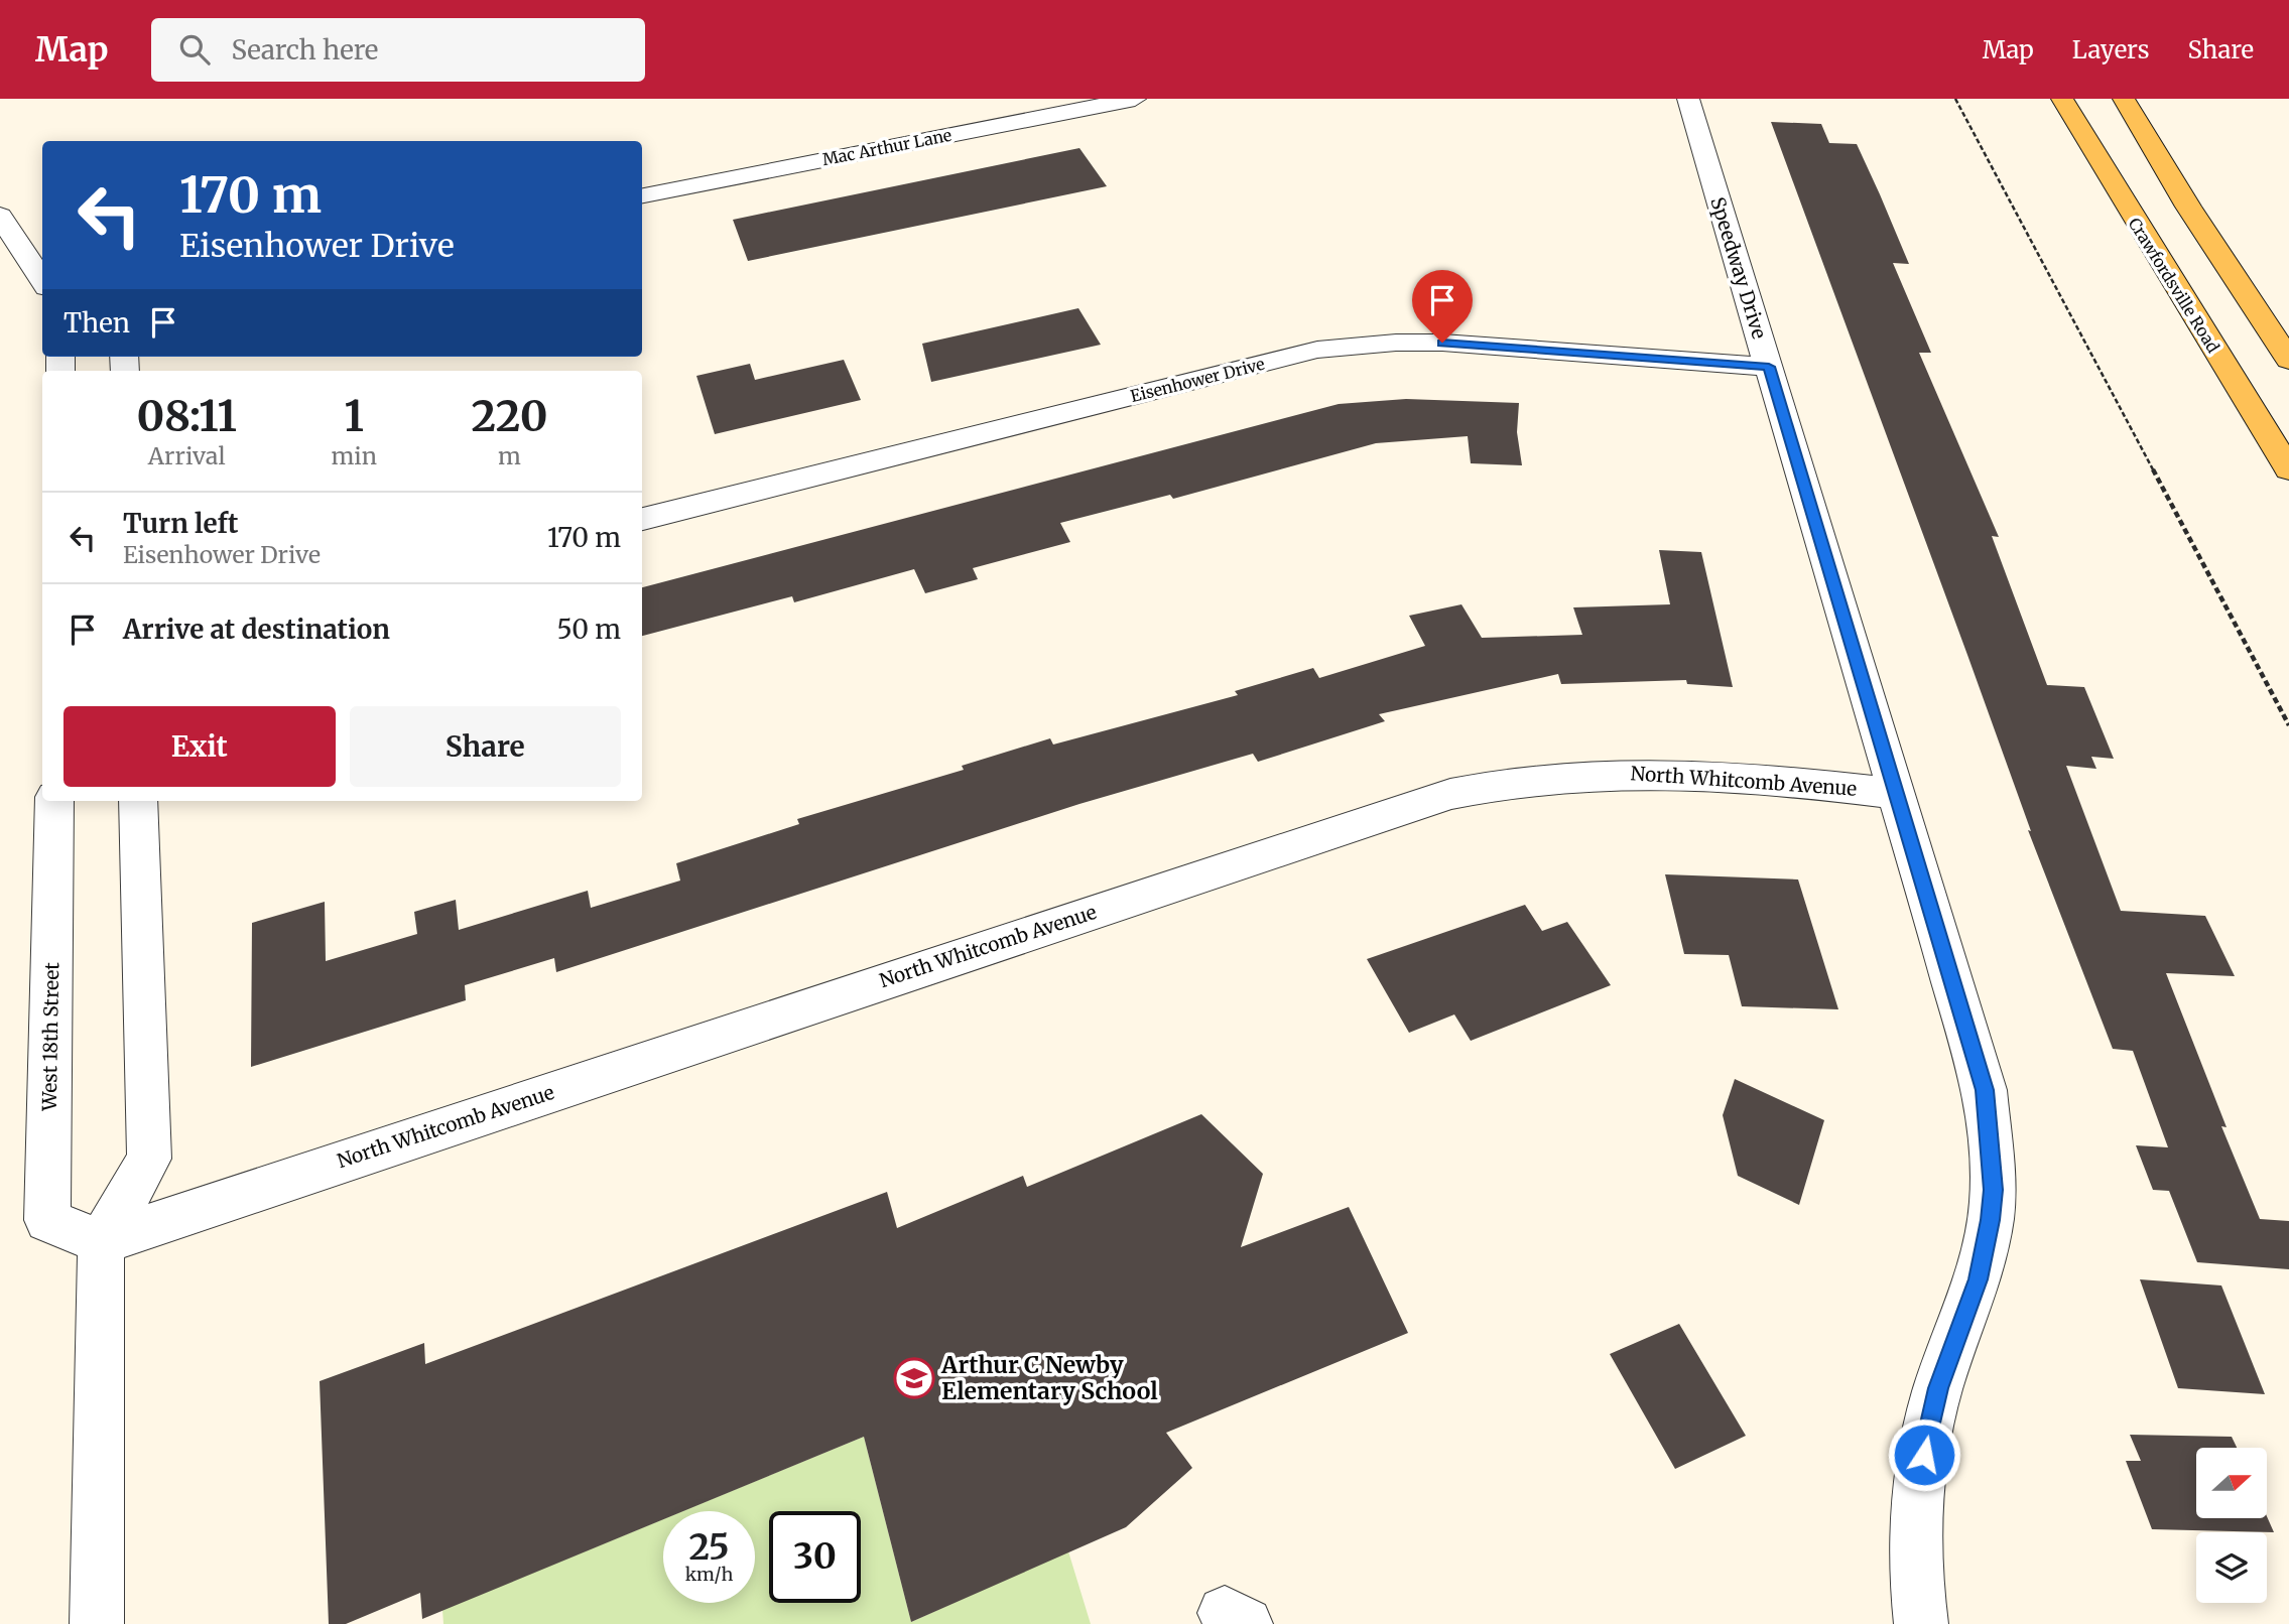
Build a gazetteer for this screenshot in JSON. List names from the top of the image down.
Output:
{
  "streets": {
    "main road": ["Crawfordsville Road"],
    "street": [
      "Mac Arthur Lane",
      "Speedway Drive",
      "Eisenhower Drive",
      "North Whitcomb Avenue",
      "West 18th Street"
    ]
  },
  "crossings": [
    ["Speedway Drive", "Eisenhower Drive"],
    ["Speedway Drive", "North Whitcomb Avenue"],
    ["North Whitcomb Avenue", "West 18th Street"]
  ],
  "places": {
    "school or university": ["Arthur C Newby Elementary School"]
  },
  "north": "right",
  "page": {
    "header": "Map",
    "search": "Search here",
    "nav": ["Map", "Layers", "Share"],
    "turn": ["170 m", "Eisenhower Drive"],
    "then": "Then",
    "eta": [
      "08:11",
      "Arrival",
      "1",
      "min",
      "220",
      "m"
    ],
    "list": [
      {
        "name": "Turn left",
        "note": "Eisenhower Drive",
        "value": "170 m"
      },
      {
        "name": "Arrive at destination",
        "value": "50 m"
      }
    ],
    "buttons": ["Exit", "Share"],
    "speed": "25 km/h",
    "limit": "30"
  }
}
